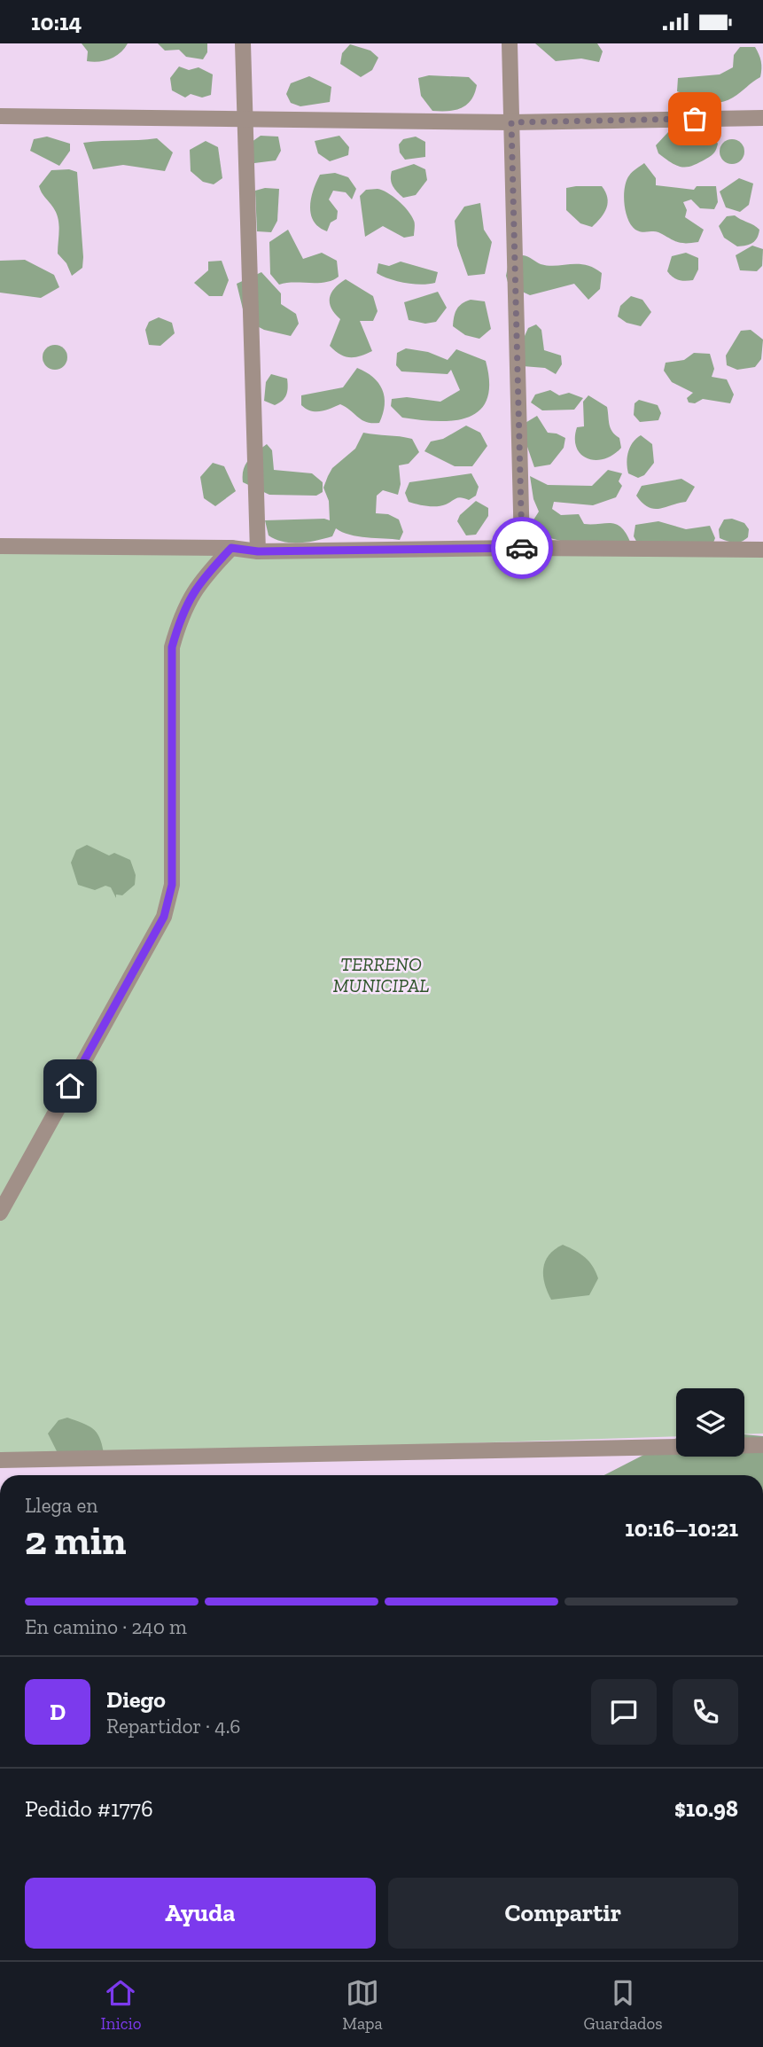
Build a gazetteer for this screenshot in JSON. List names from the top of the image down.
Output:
{
  "parks": ["TERRENO MUNICIPAL"],
  "page": {
    "status": "10:14",
    "heading": ["2 min", "Llega en", "10:16–10:21"],
    "panel": [
      "Diego",
      "Repartidor · 4.6",
      "Pedido #1776",
      "$10.98"
    ],
    "bar": "En camino · 240 m",
    "round": "D",
    "buttons": ["Ayuda", "Compartir"],
    "tabs": ["Inicio", "Mapa", "Guardados"]
  }
}
